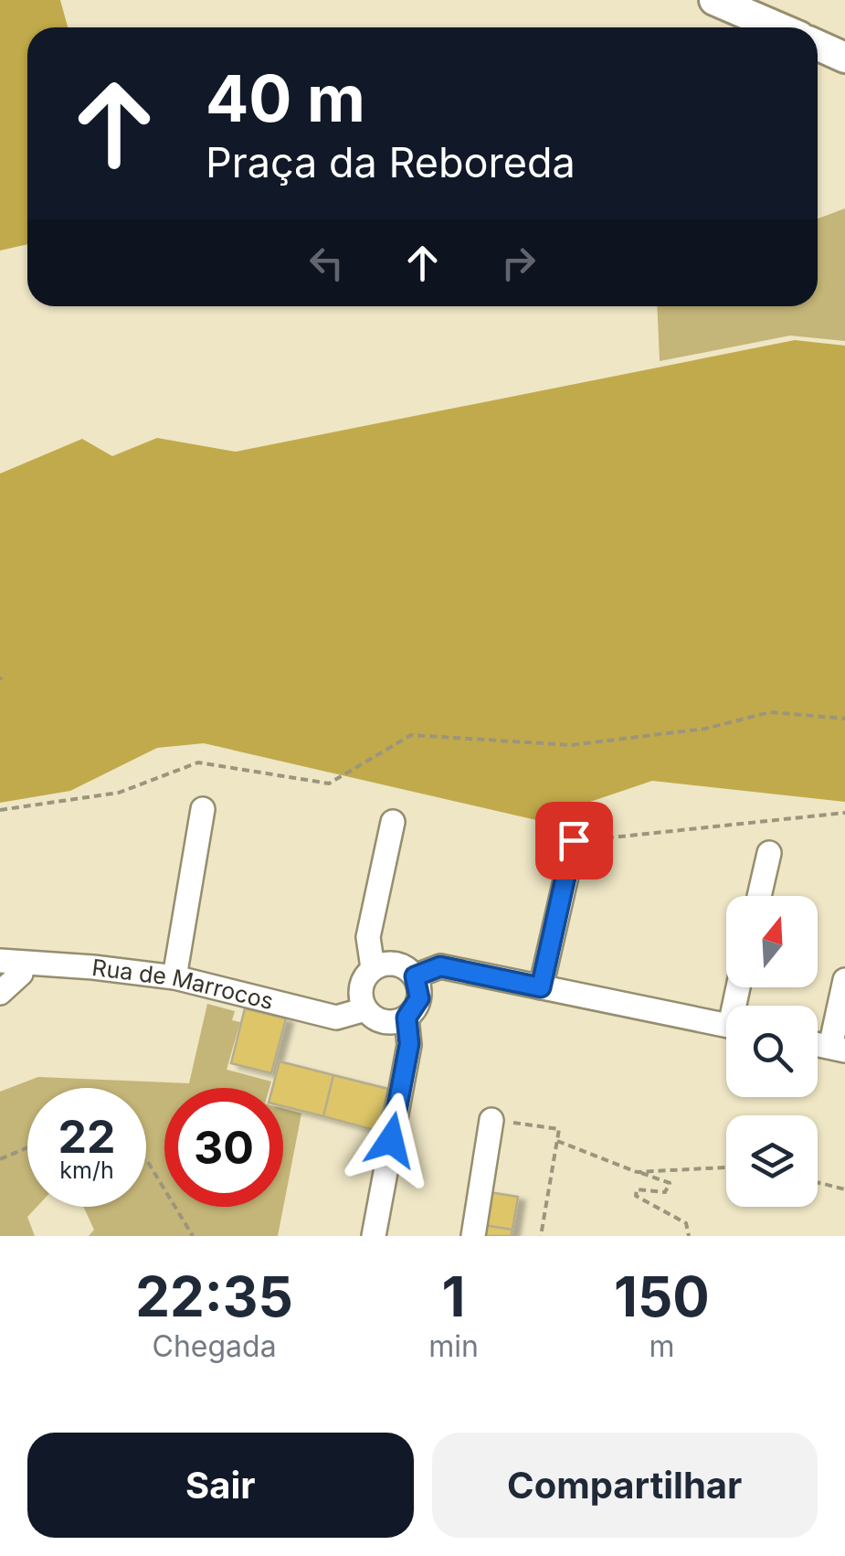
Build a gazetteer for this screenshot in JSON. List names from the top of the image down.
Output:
{
  "streets": {
    "street": ["Rua de Marrocos"]
  },
  "north": "top",
  "page": {
    "turn": ["40 m", "Praça da Reboreda"],
    "speed": "22 km/h",
    "limit": "30",
    "eta": [
      "22:35",
      "Chegada",
      "1",
      "min",
      "150",
      "m"
    ],
    "buttons": ["Sair", "Compartilhar"]
  }
}
